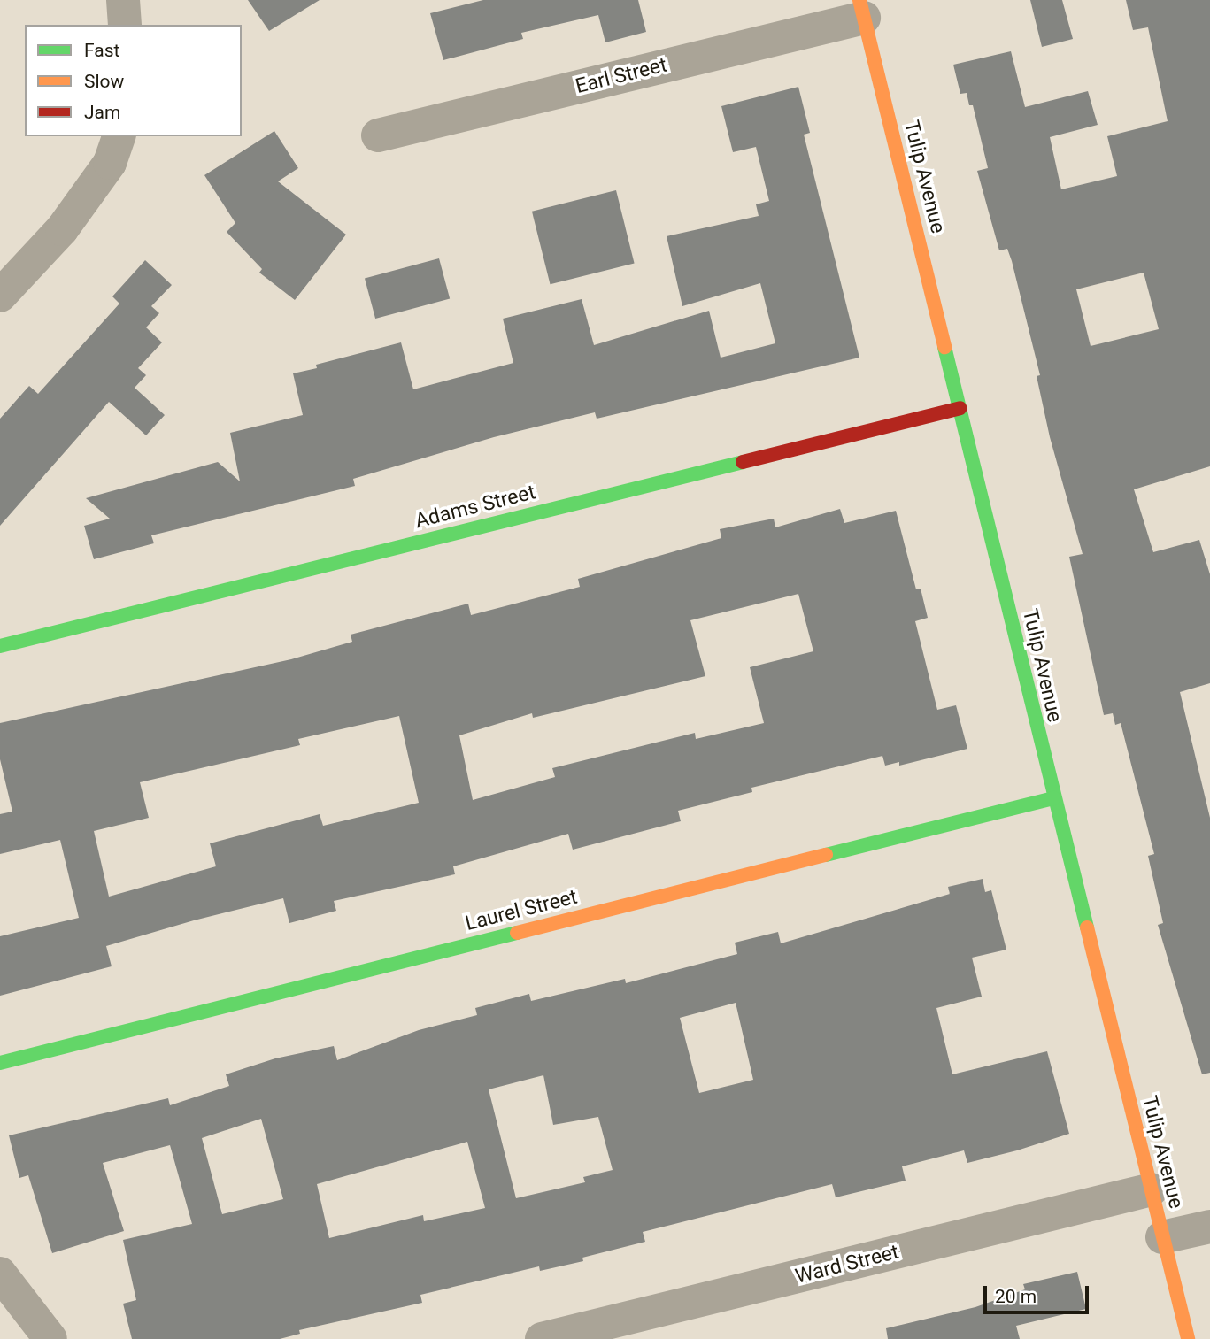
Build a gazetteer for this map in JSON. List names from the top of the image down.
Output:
{
  "streets": {
    "street": [
      "Earl Street",
      "Tulip Avenue",
      "Adams Street",
      "Laurel Street",
      "Ward Street"
    ]
  },
  "crossings": [
    ["Earl Street", "Tulip Avenue"],
    ["Tulip Avenue", "Adams Street"],
    ["Tulip Avenue", "Laurel Street"],
    ["Tulip Avenue", "Ward Street"]
  ],
  "legend": ["Fast", "Slow", "Jam"],
  "scale_bar": "20 m"
}
